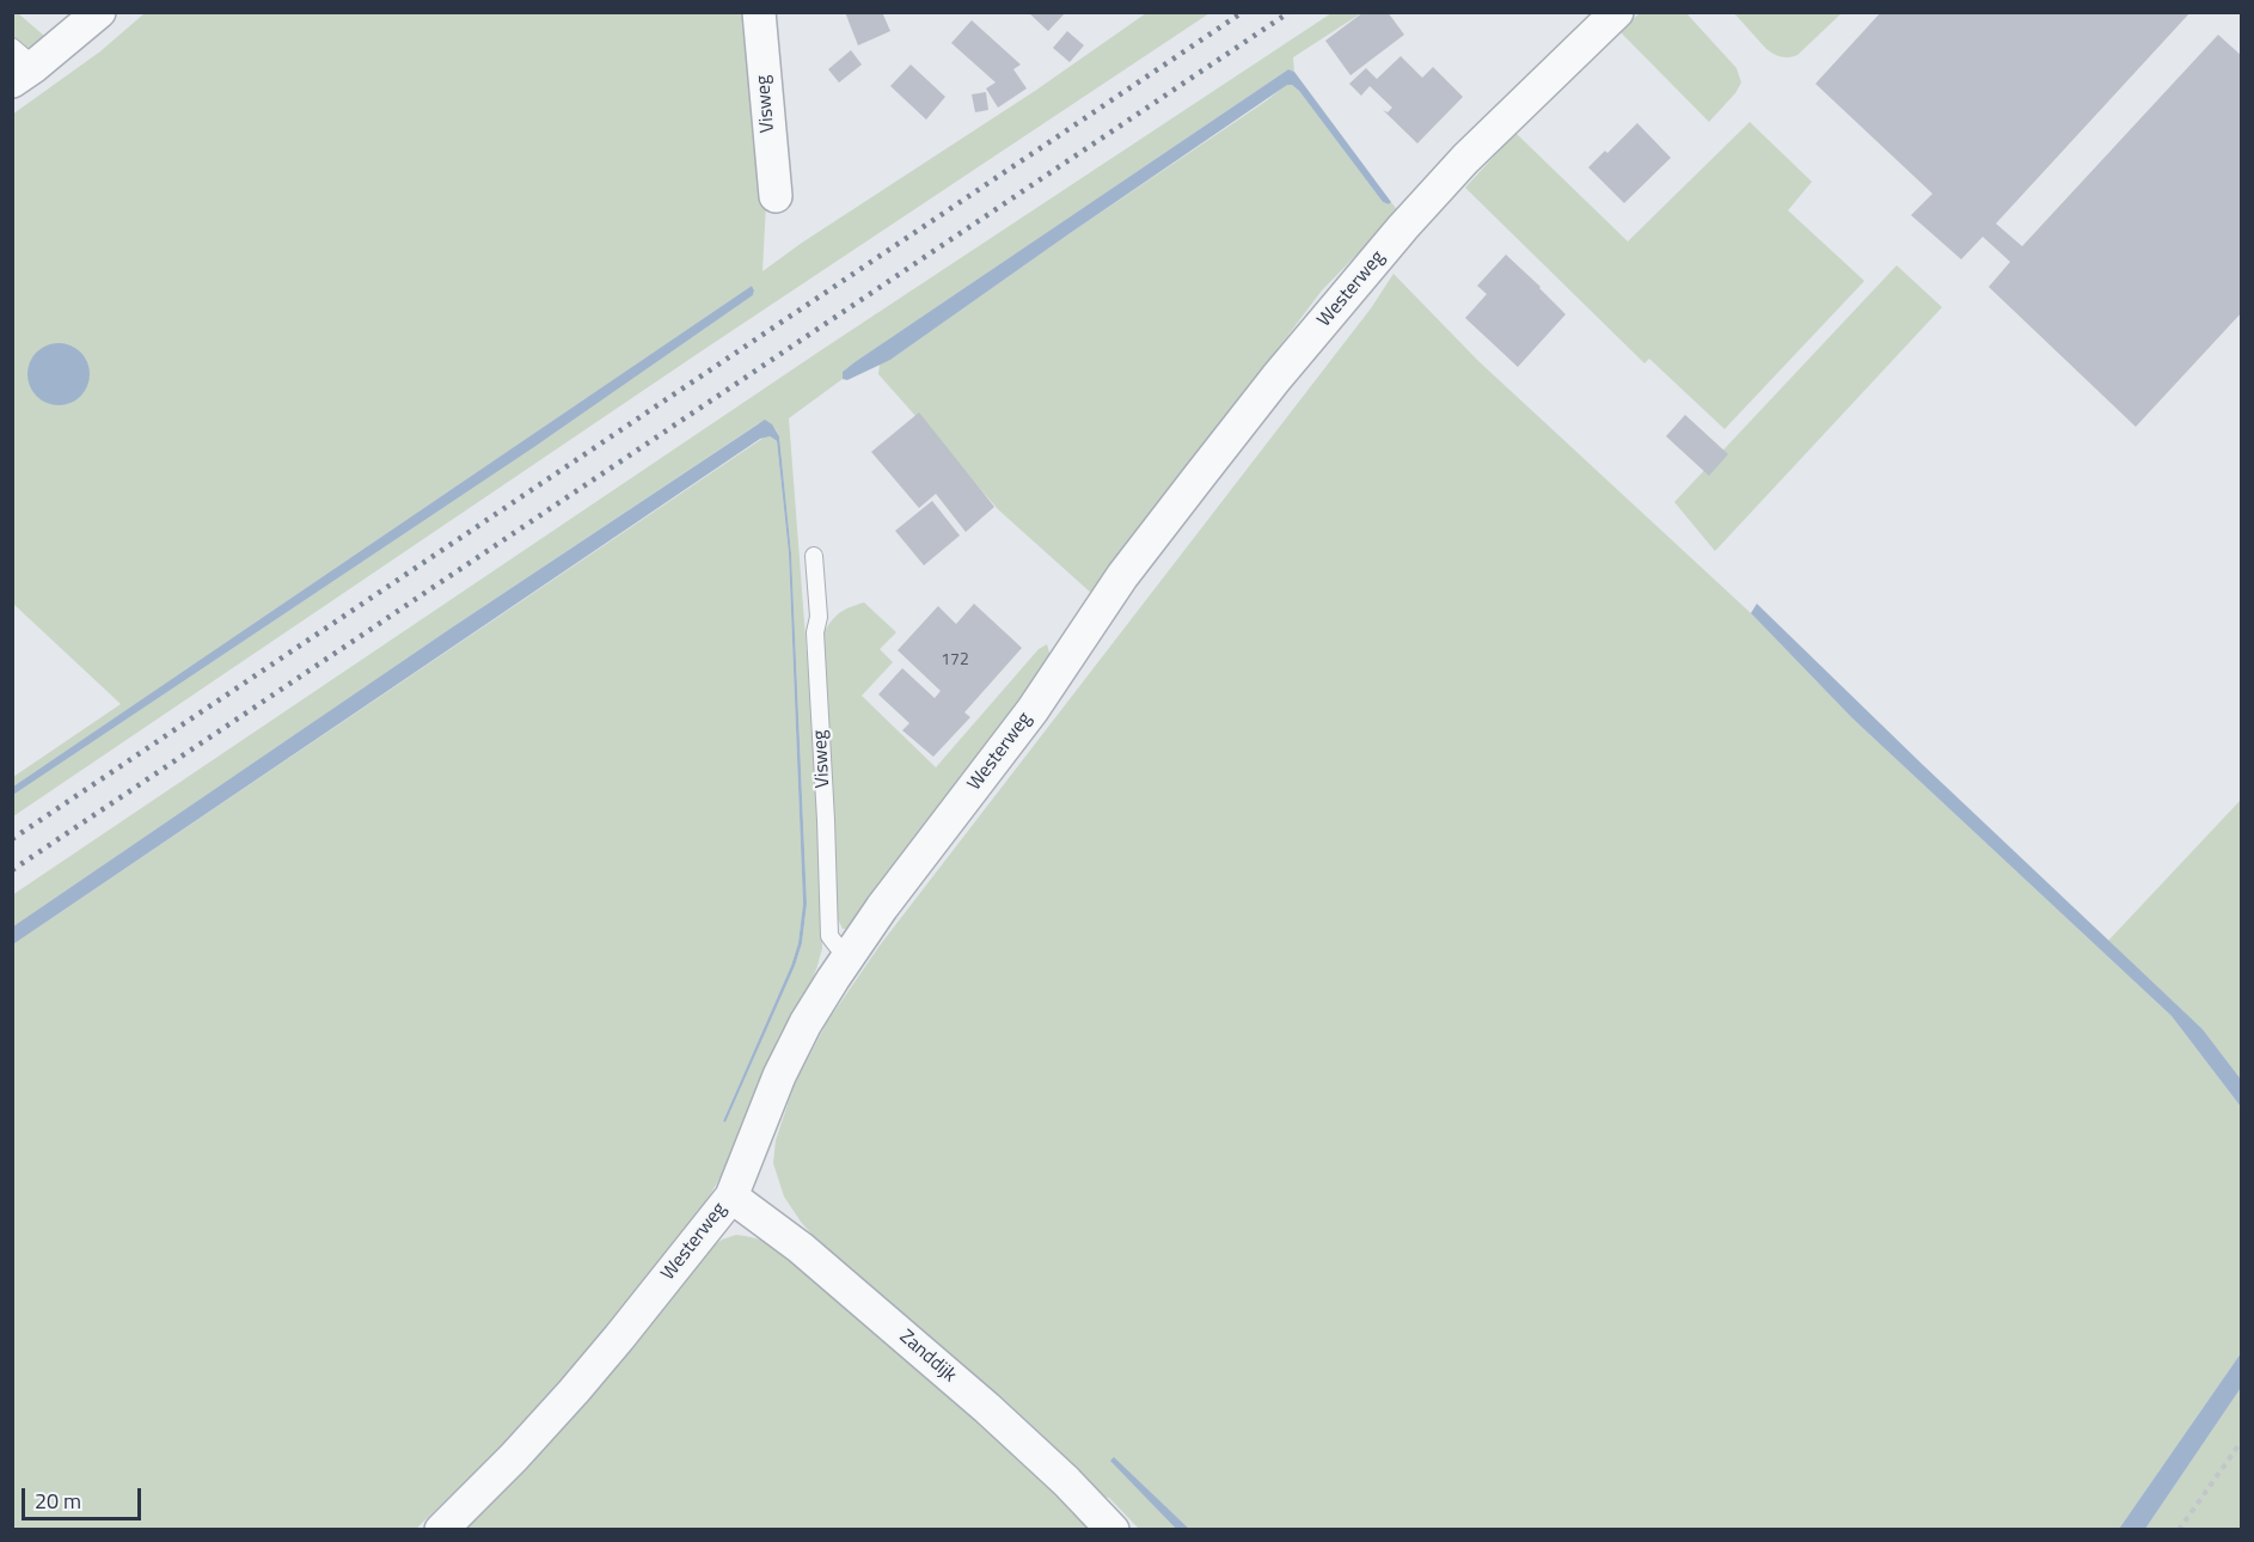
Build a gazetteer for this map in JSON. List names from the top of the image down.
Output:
{
  "streets": {
    "street": ["Visweg", "Westerweg", "Zanddijk"]
  },
  "crossings": [
    ["Visweg", "Westerweg"],
    ["Westerweg", "Zanddijk"]
  ],
  "house_numbers": ["172"],
  "scale_bar": "20 m"
}
